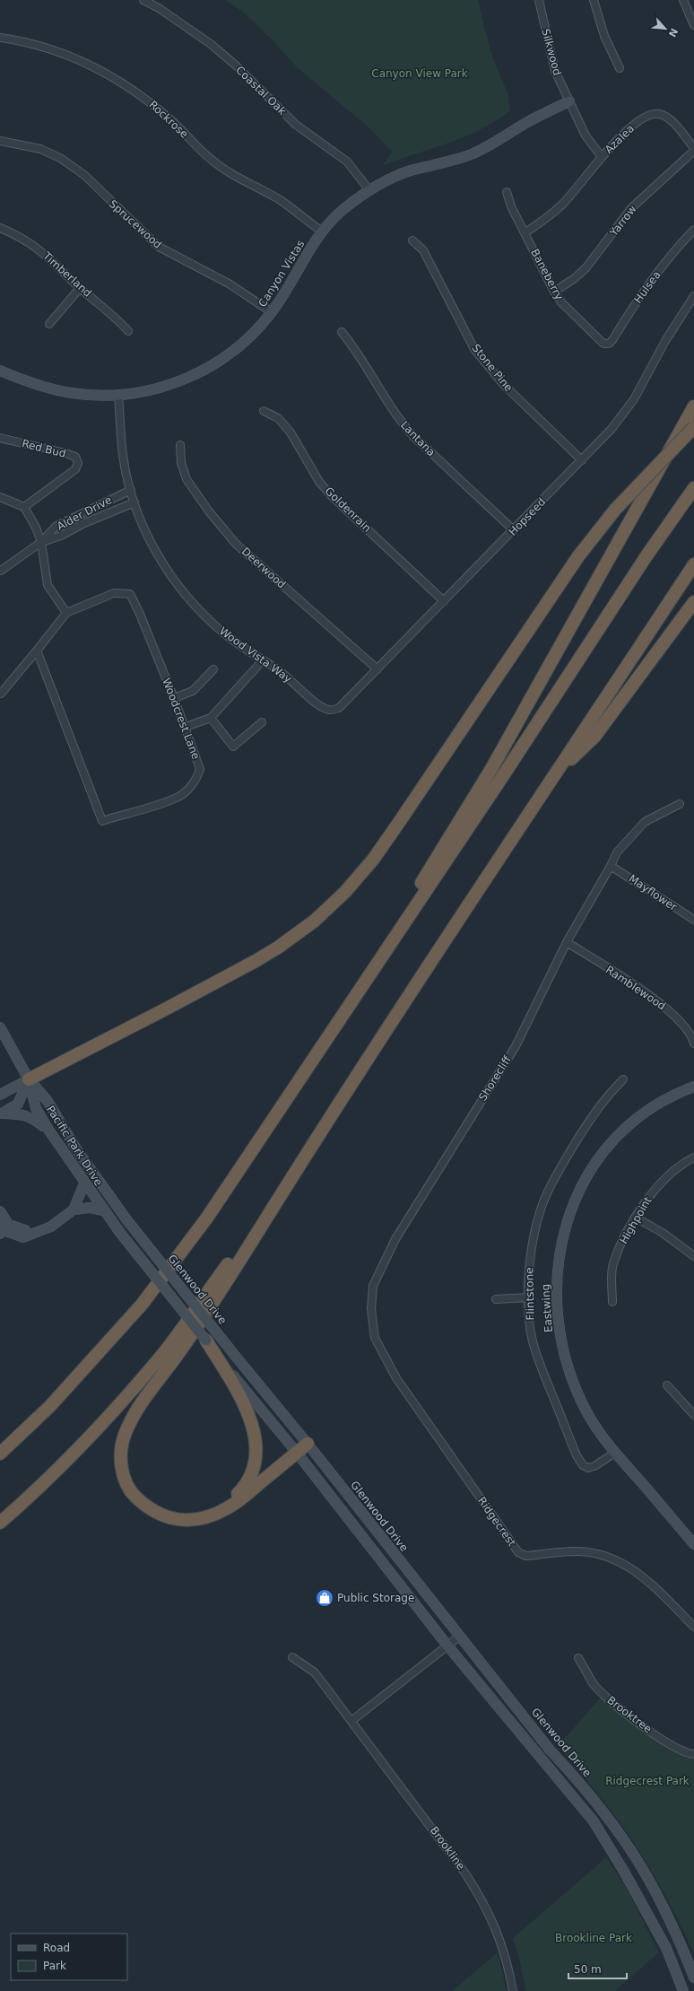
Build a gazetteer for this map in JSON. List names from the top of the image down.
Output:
{
  "streets": {
    "main road": [
      "Canyon Vistas",
      "Pacific Park Drive",
      "Glenwood Drive",
      "Eastwing"
    ],
    "street": [
      "Silkwood",
      "Coastal Oak",
      "Rockrose",
      "Azalea",
      "Yarrow",
      "Sprucewood",
      "Timberland",
      "Baneberry",
      "Hulsea",
      "Stone Pine",
      "Lantana",
      "Red Bud",
      "Goldenrain",
      "Alder Drive",
      "Hopseed",
      "Deerwood",
      "Wood Vista Way",
      "Woodcrest Lane",
      "Mayflower",
      "Ramblewood",
      "Shorecliff",
      "Highpoint",
      "Flintstone",
      "Ridgecrest",
      "Brooktree",
      "Brookline"
    ]
  },
  "crossings": [
    ["Silkwood", "Azalea"],
    ["Silkwood", "Canyon Vistas"],
    ["Coastal Oak", "Canyon Vistas"],
    ["Rockrose", "Canyon Vistas"],
    ["Yarrow", "Baneberry"],
    ["Sprucewood", "Canyon Vistas"],
    ["Canyon Vistas", "Wood Vista Way"],
    ["Baneberry", "Hulsea"],
    ["Stone Pine", "Hopseed"],
    ["Lantana", "Hopseed"],
    ["Goldenrain", "Hopseed"],
    ["Alder Drive", "Wood Vista Way"],
    ["Hopseed", "Deerwood"],
    ["Hopseed", "Wood Vista Way"],
    ["Mayflower", "Shorecliff"],
    ["Ramblewood", "Shorecliff"],
    ["Shorecliff", "Ridgecrest"],
    ["Pacific Park Drive", "Glenwood Drive"],
    ["Flintstone", "Eastwing"]
  ],
  "parks": ["Canyon View Park", "Ridgecrest Park", "Brookline Park"],
  "places": {
    "shop": ["Public Storage"]
  },
  "legend": ["Road", "Park"],
  "scale_bar": "50 m",
  "north": "bottom right"
}
